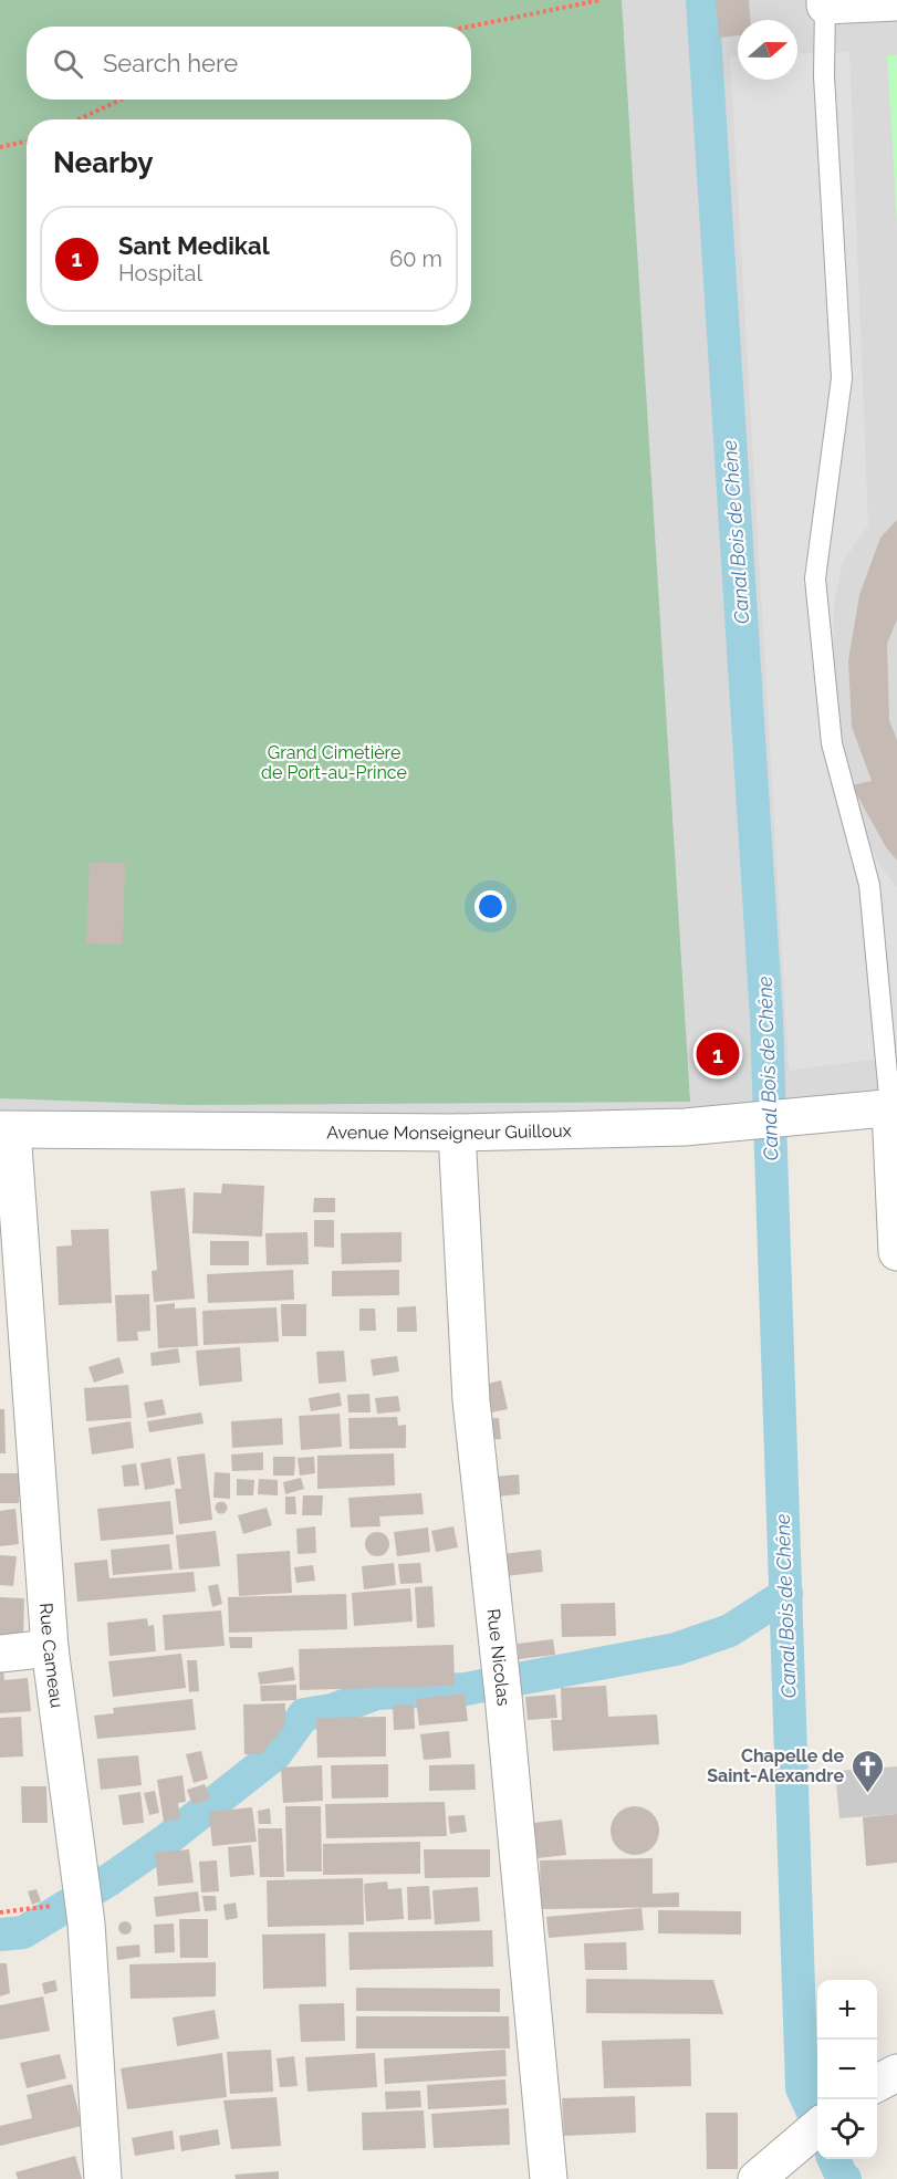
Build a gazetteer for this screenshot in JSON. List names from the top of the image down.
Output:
{
  "streets": {
    "street": ["Avenue Monseigneur Guilloux", "Rue Cameau", "Rue Nicolas"]
  },
  "crossings": [
    ["Avenue Monseigneur Guilloux", "Rue Cameau"],
    ["Avenue Monseigneur Guilloux", "Rue Nicolas"]
  ],
  "water": ["Canal Bois de Chêne"],
  "parks": ["Grand Cimetière de Port-au-Prince"],
  "places": {
    "church": ["Chapelle de Saint-Alexandre"]
  },
  "north": "right",
  "page": {
    "search": "Search here",
    "heading": "Nearby",
    "list": [
      {
        "mark": "1",
        "name": "Sant Medikal",
        "note": "Hospital",
        "value": "60 m"
      }
    ],
    "pins": "1",
    "map_buttons": ["+", "−"]
  }
}
